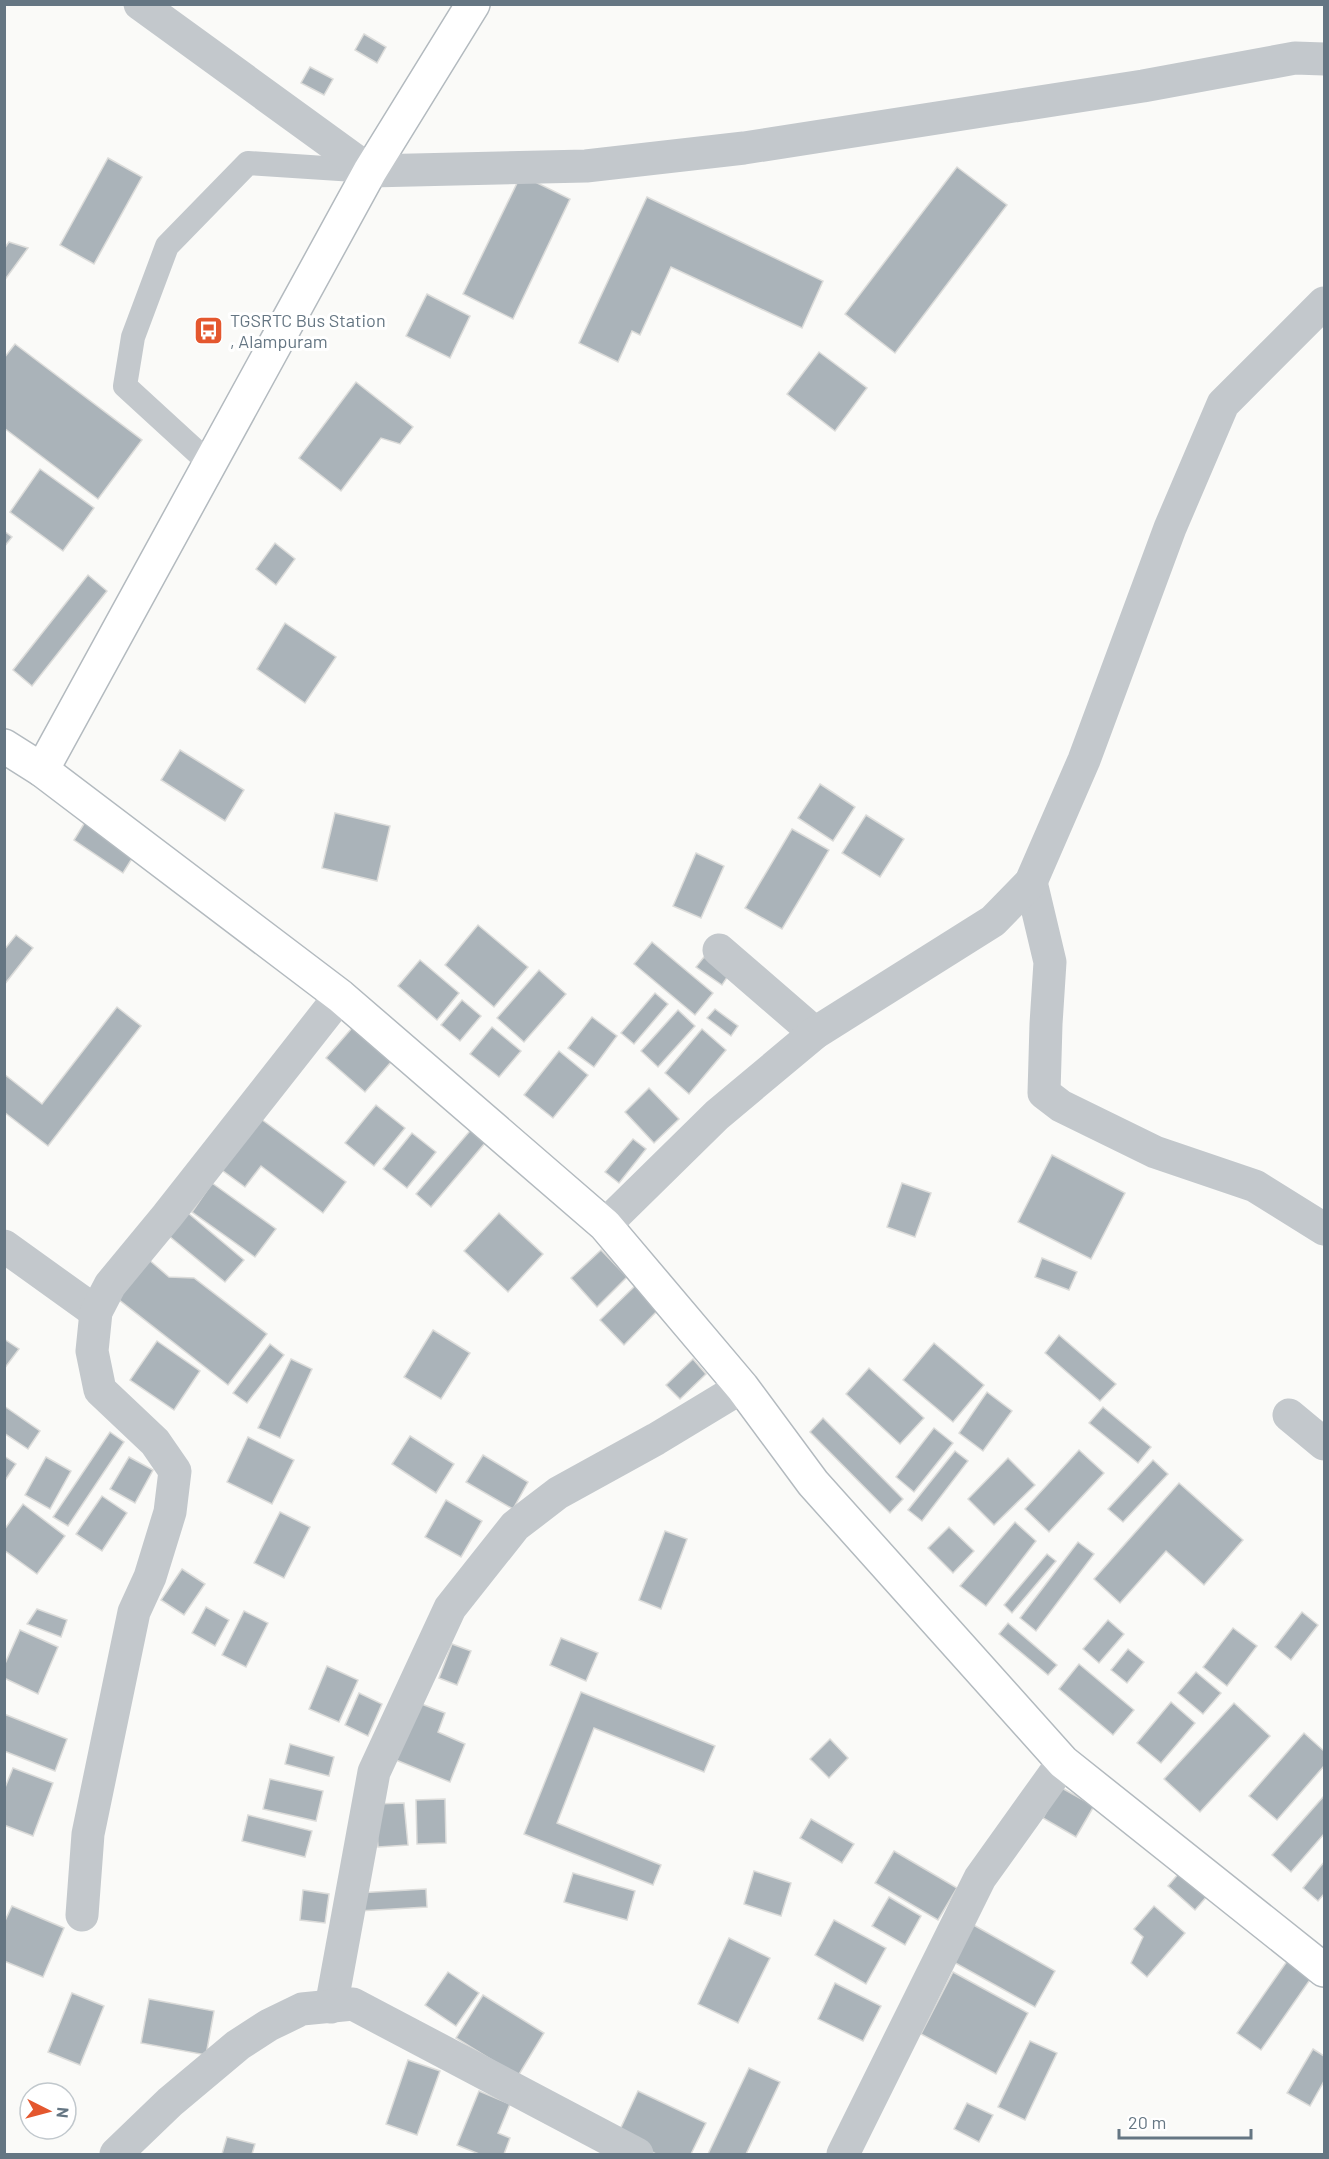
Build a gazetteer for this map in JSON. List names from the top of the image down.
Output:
{
  "places": {
    "bus stop": ["TGSRTC Bus Station , Alampuram"]
  },
  "scale_bar": "20 m",
  "north": "right"
}
